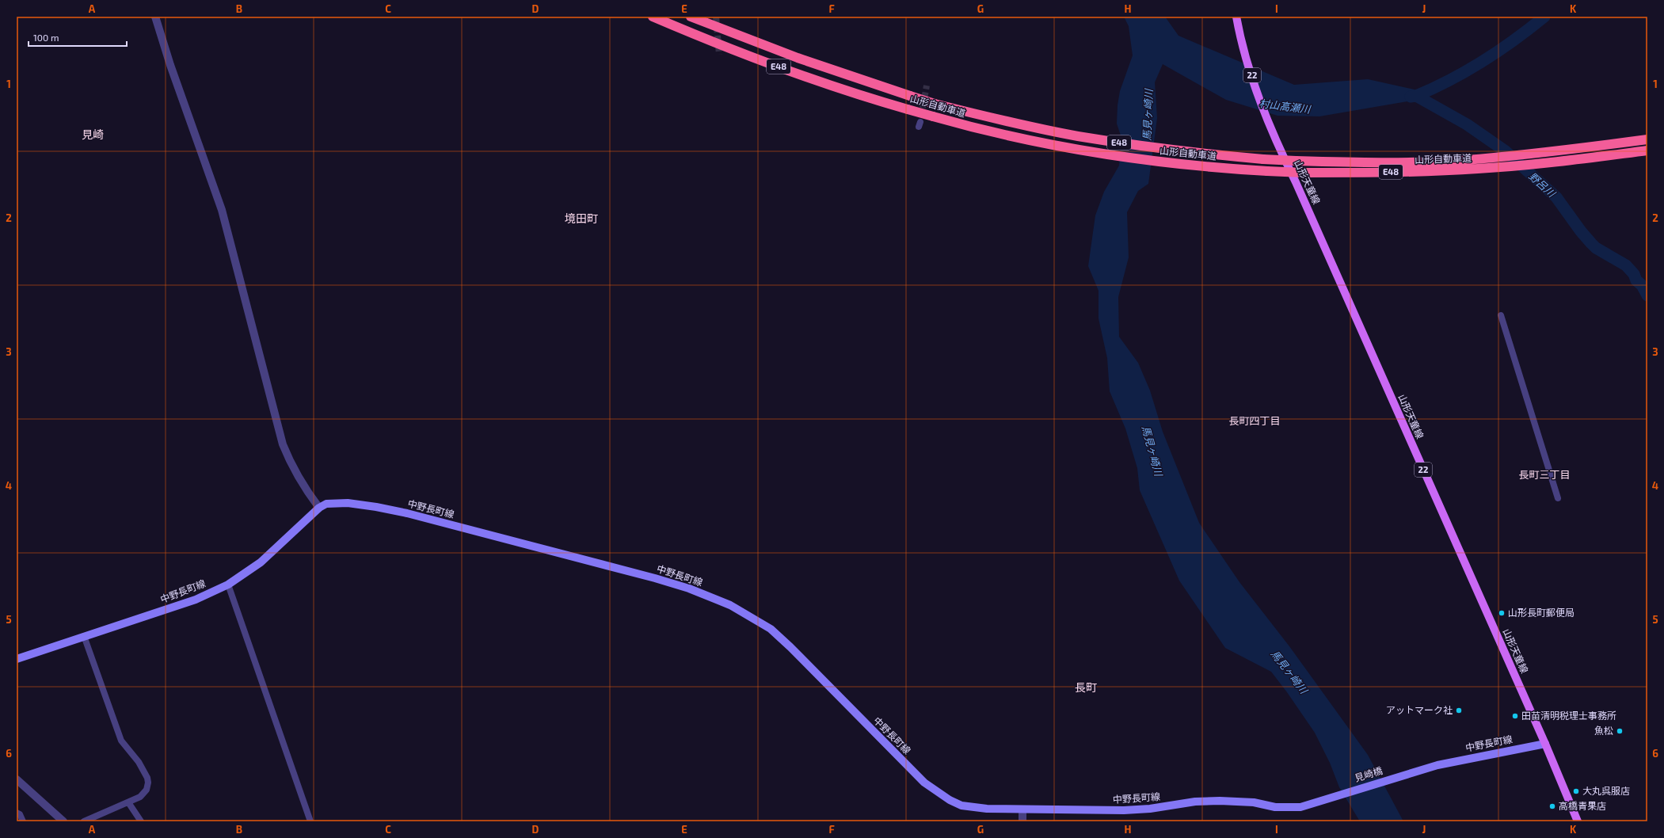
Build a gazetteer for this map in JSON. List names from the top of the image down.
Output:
{
  "streets": {
    "highway": ["E48", "山形自動車道"],
    "main road": [
      "22",
      "山形天童線",
      "中野長町線",
      "見崎橋"
    ]
  },
  "crossings": [
    ["山形天童線", "中野長町線"],
    ["中野長町線", "見崎橋"]
  ],
  "districts": [
    "見崎",
    "境田町",
    "長町四丁目",
    "長町三丁目",
    "長町"
  ],
  "water": ["村山高瀬川", "馬見ヶ崎川", "野呂川"],
  "places": [
    "山形長町郵便局",
    "アットマーク社",
    "田苗清明税理士事務所",
    "魚松",
    "大丸呉服店",
    "高橋青果店"
  ],
  "scale_bar": "100 m",
  "grid": {
    "columns": [
      "A",
      "B",
      "C",
      "D",
      "E",
      "F",
      "G",
      "H",
      "I",
      "J",
      "K"
    ],
    "rows": [
      "1",
      "2",
      "3",
      "4",
      "5",
      "6"
    ]
  }
}
